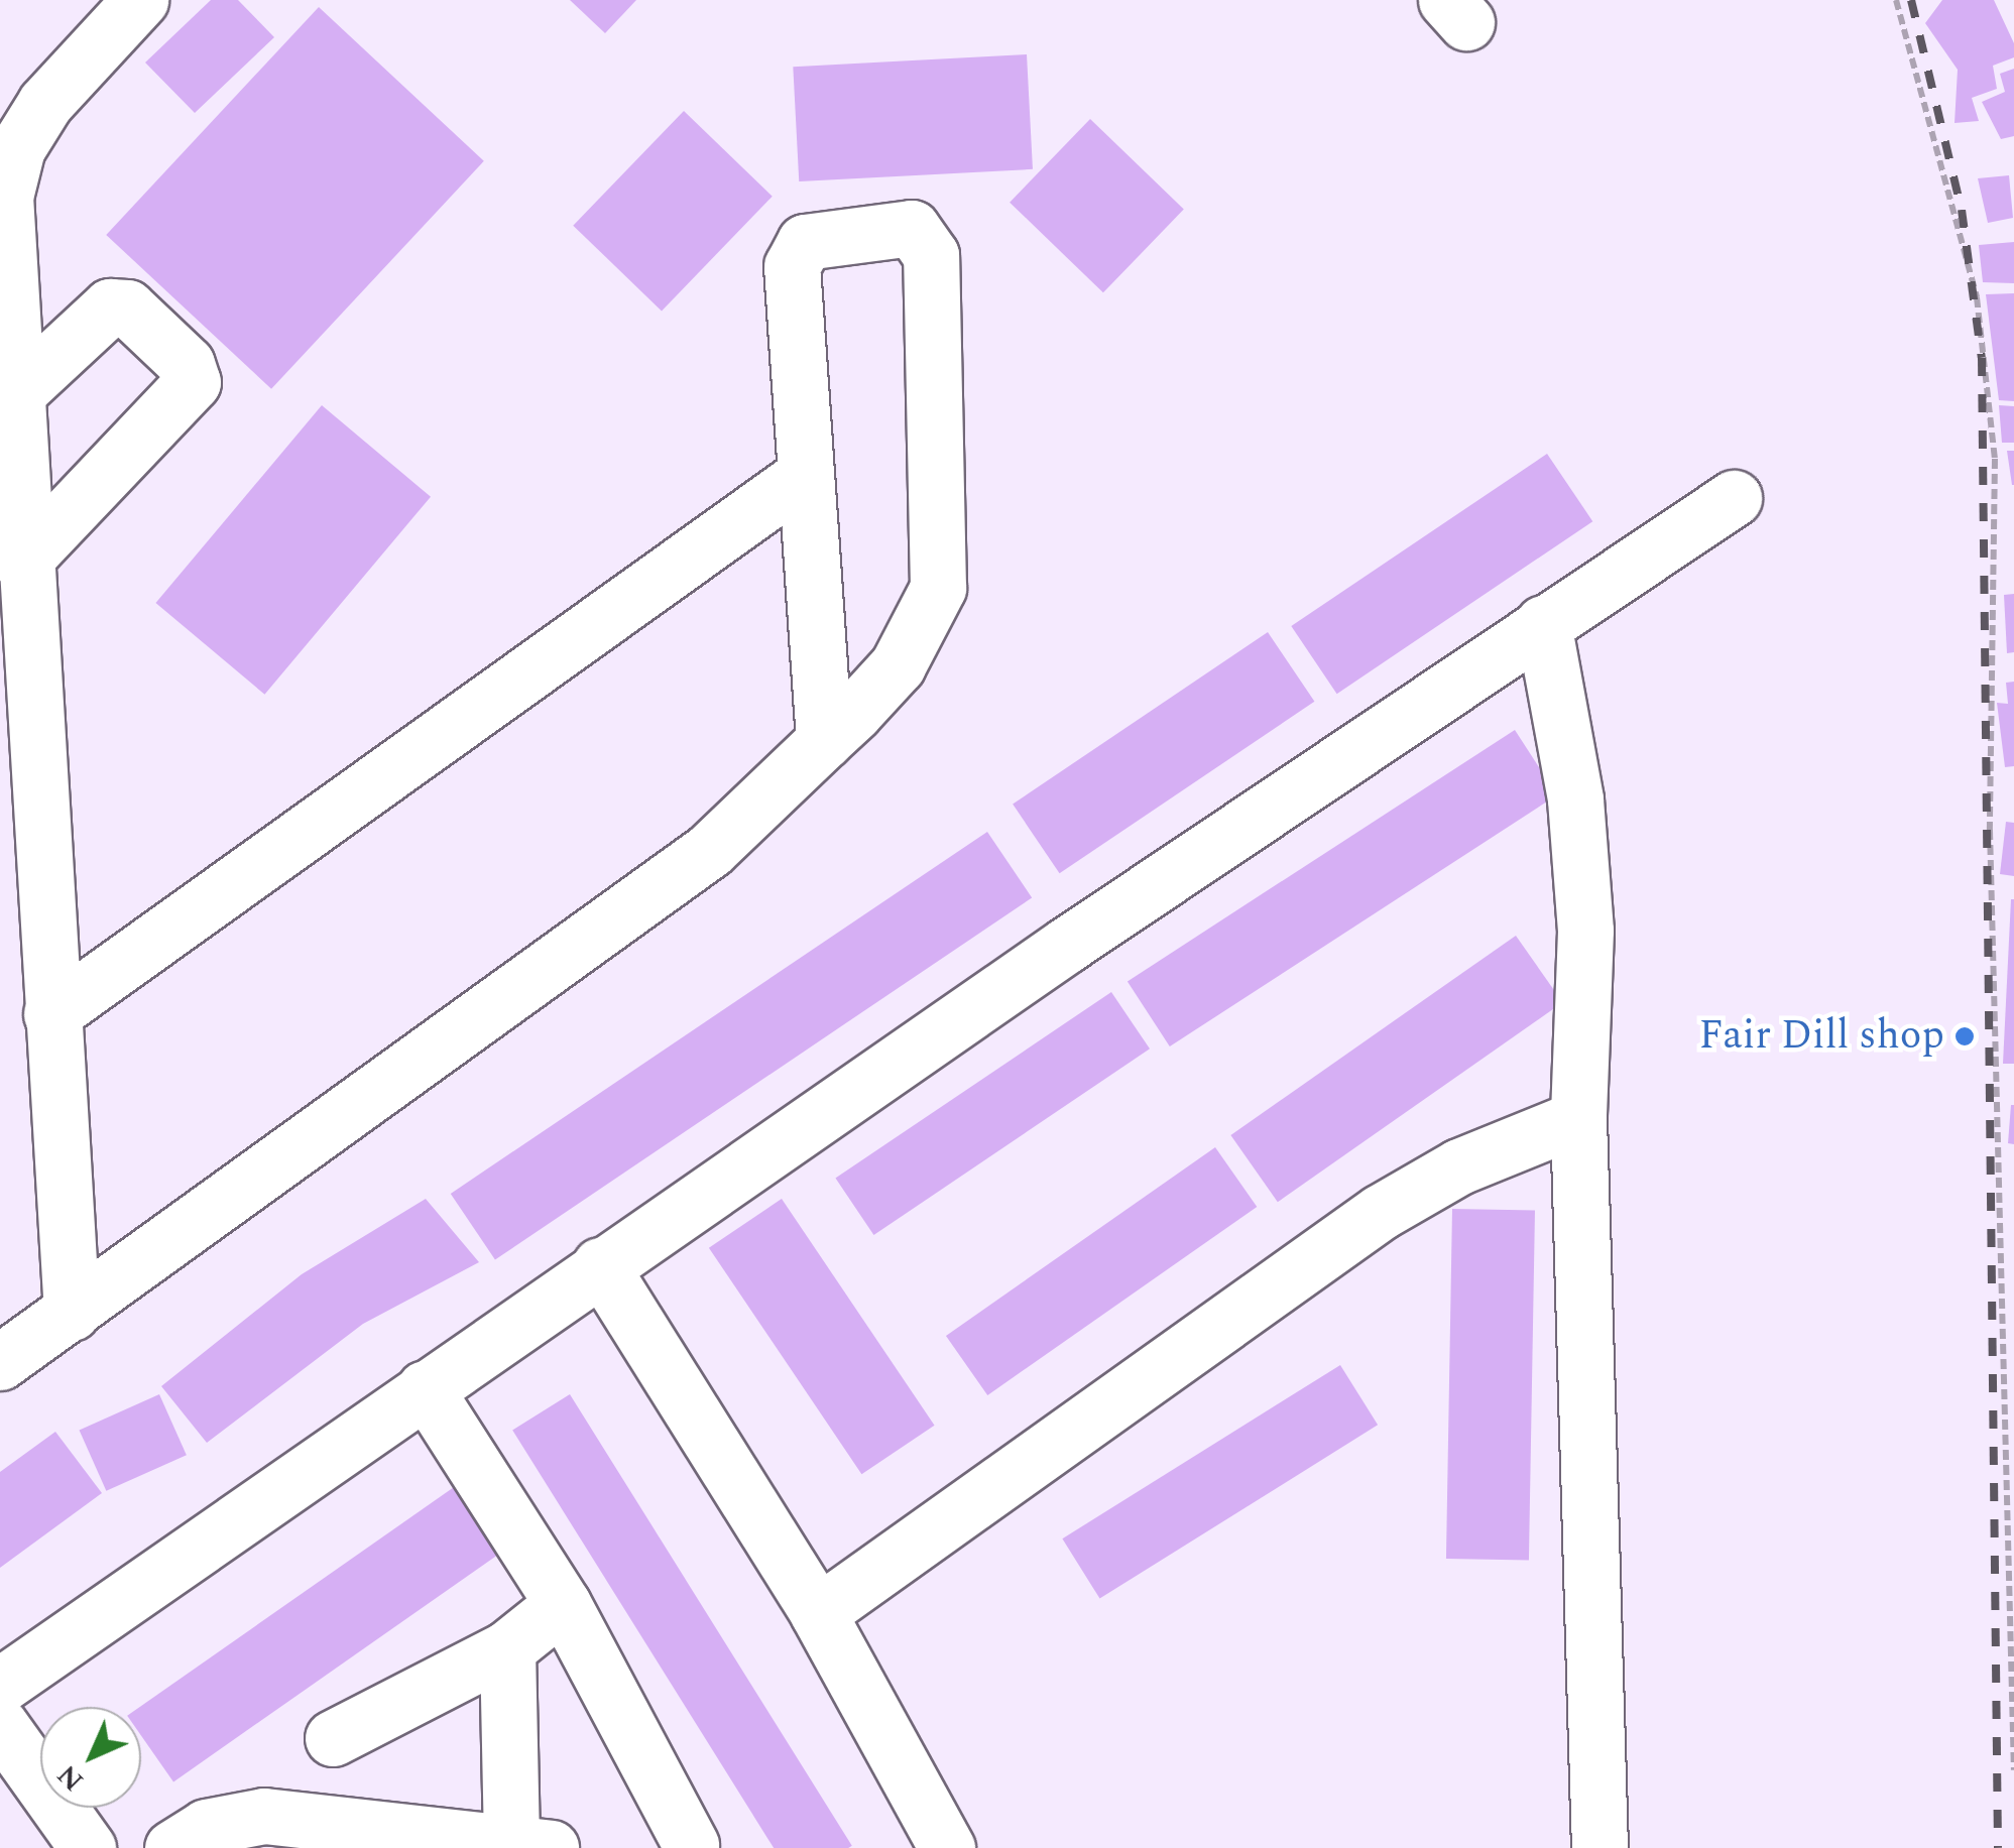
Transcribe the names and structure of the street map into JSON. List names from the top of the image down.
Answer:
{
  "places": ["Fair Dill shop"],
  "north": "bottom left"
}
